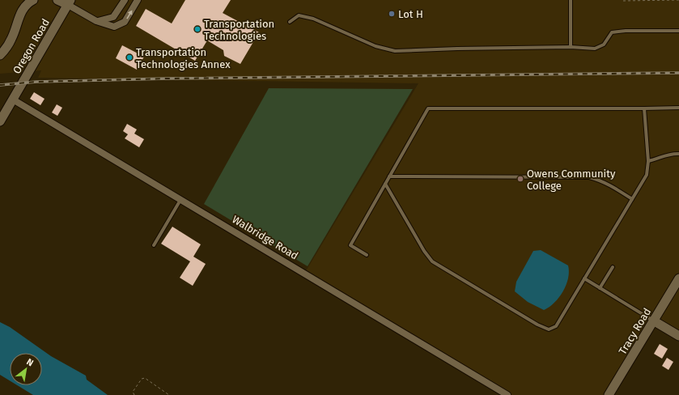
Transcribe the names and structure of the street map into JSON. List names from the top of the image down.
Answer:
{
  "streets": {
    "street": ["Oregon Road", "Walbridge Road", "Tracy Road"]
  },
  "crossings": [
    ["Oregon Road", "Walbridge Road"]
  ],
  "places": [
    "Lot H",
    "Transportation Technologies",
    "Transportation Technologies Annex",
    "Owens Community College"
  ],
  "north": "top right"
}
